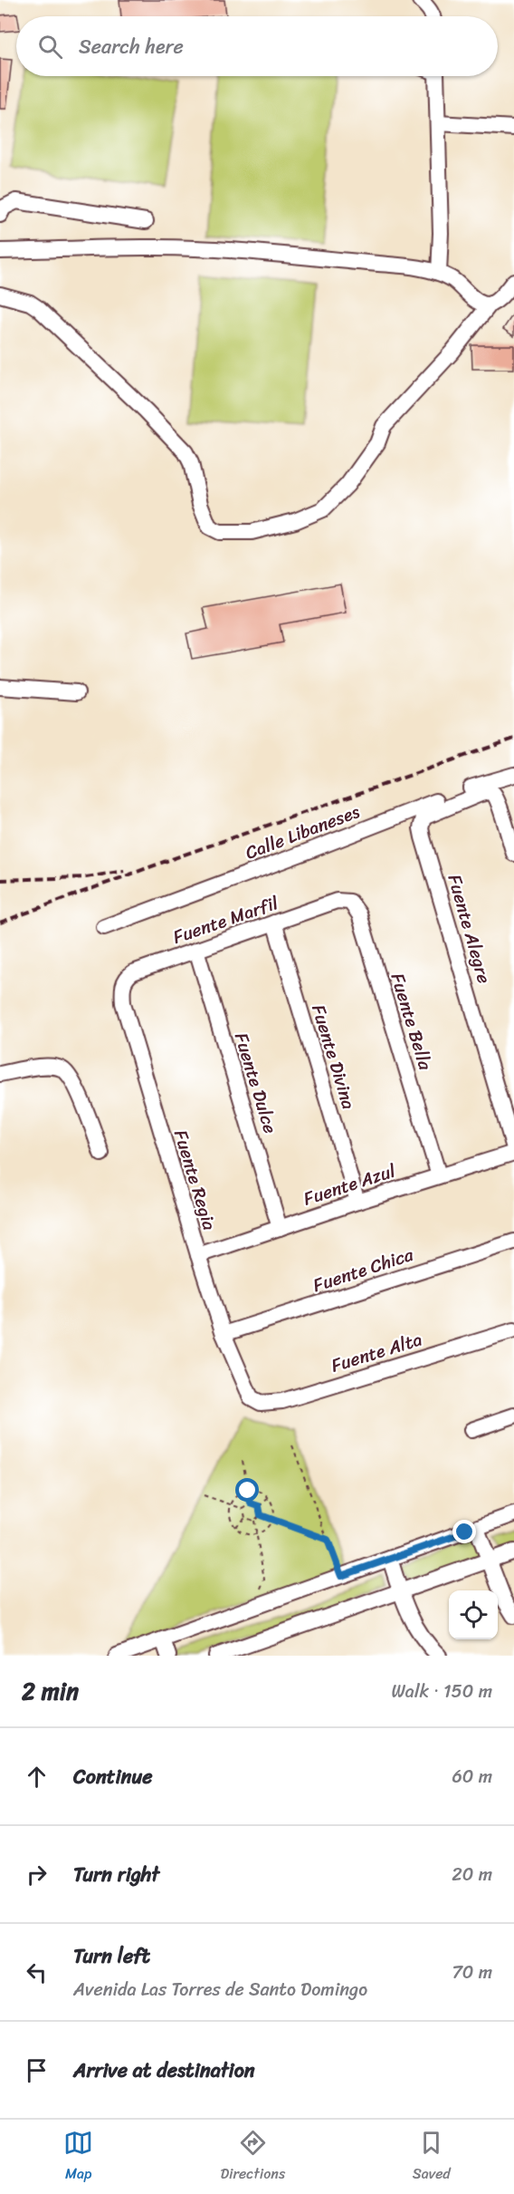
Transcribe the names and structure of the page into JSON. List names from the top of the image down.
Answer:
{
  "streets": {
    "street": [
      "Calle Libaneses",
      "Fuente Marfil",
      "Fuente Alegre",
      "Fuente Bella",
      "Fuente Divina",
      "Fuente Dulce",
      "Fuente Regia",
      "Fuente Azul",
      "Fuente Chica",
      "Fuente Alta"
    ]
  },
  "crossings": [
    ["Fuente Marfil", "Fuente Bella"],
    ["Fuente Marfil", "Fuente Divina"],
    ["Fuente Marfil", "Fuente Dulce"],
    ["Fuente Marfil", "Fuente Regia"],
    ["Fuente Bella", "Fuente Azul"],
    ["Fuente Divina", "Fuente Azul"],
    ["Fuente Dulce", "Fuente Azul"],
    ["Fuente Regia", "Fuente Azul"],
    ["Fuente Regia", "Fuente Chica"],
    ["Fuente Regia", "Fuente Alta"]
  ],
  "page": {
    "search": "Search here",
    "heading": ["2 min", "Walk · 150 m"],
    "list": [
      ["Continue", "60 m"],
      ["Turn right", "20 m"],
      ["Turn left", "Avenida Las Torres de Santo Domingo", "70 m"],
      "Arrive at destination"
    ],
    "nav": ["Map", "Directions", "Saved"]
  }
}
